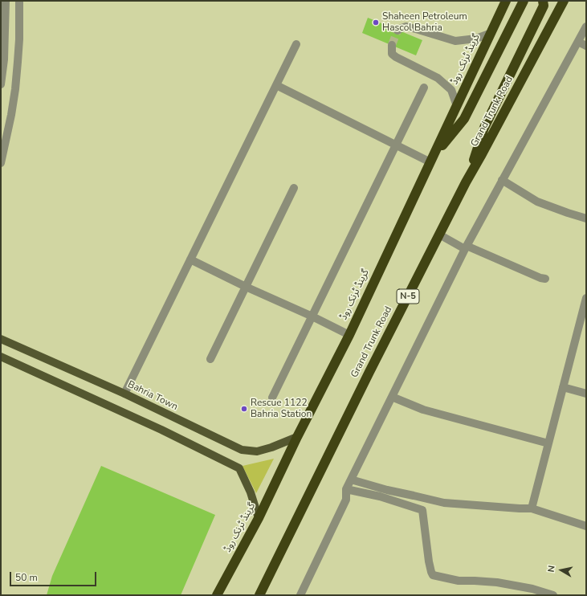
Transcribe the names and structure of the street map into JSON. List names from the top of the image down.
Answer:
{
  "streets": {
    "highway": ["گرینڈ ٹرنک روڈ", "Grand Trunk Road", "N-5"],
    "main road": ["Bahria Town"]
  },
  "crossings": [
    ["گرینڈ ٹرنک روڈ", "Bahria Town"]
  ],
  "places": ["Shaheen Petroleum Hascol Bahria", "Rescue 1122 Bahria Station"],
  "scale_bar": "50 m",
  "north": "left"
}
